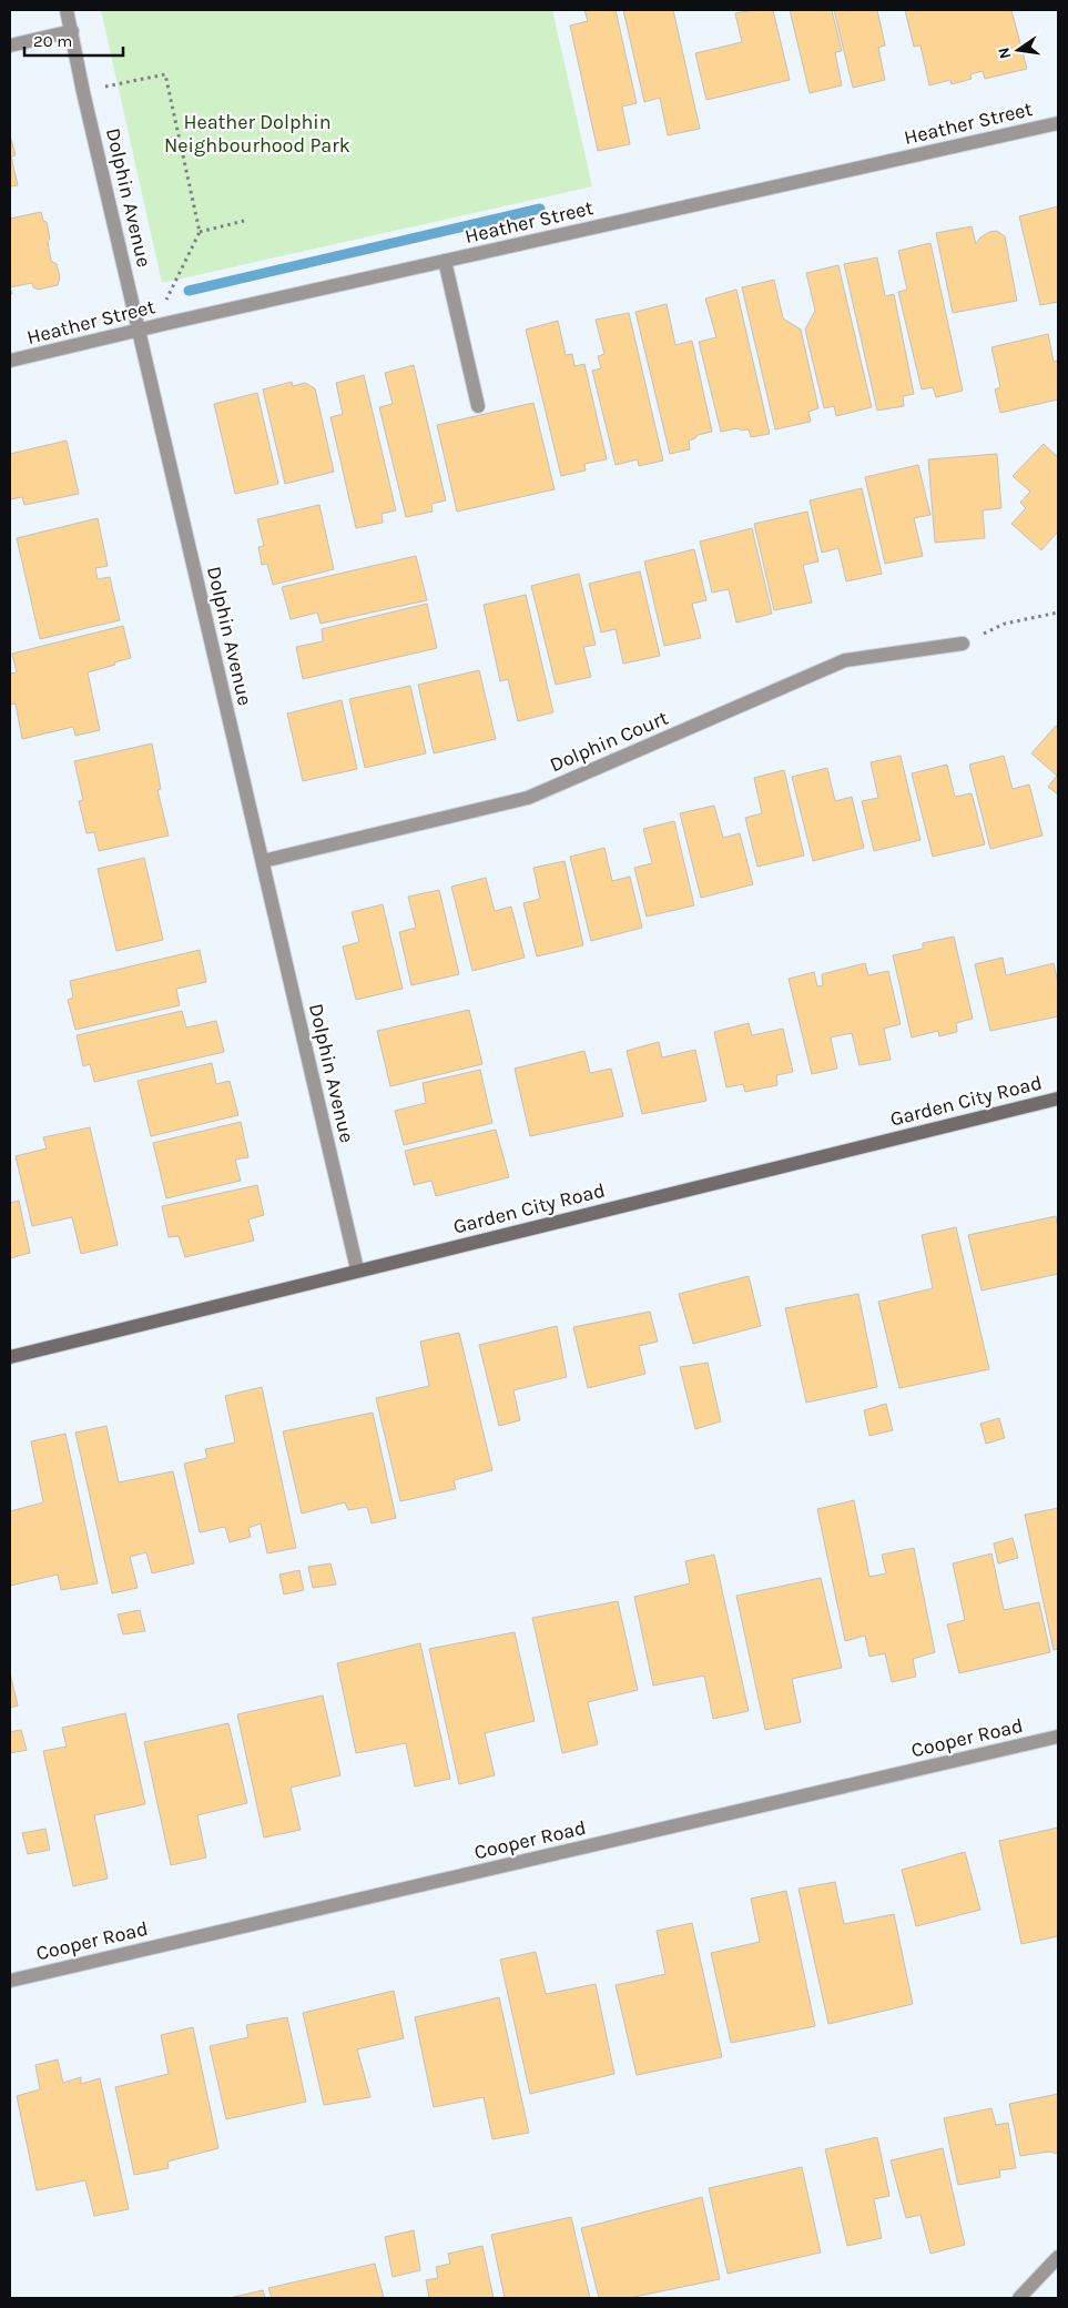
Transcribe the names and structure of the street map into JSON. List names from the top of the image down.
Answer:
{
  "streets": {
    "street": [
      "Heather Street",
      "Dolphin Avenue",
      "Dolphin Court",
      "Garden City Road",
      "Cooper Road"
    ]
  },
  "crossings": [
    ["Heather Street", "Dolphin Avenue"],
    ["Dolphin Avenue", "Dolphin Court"],
    ["Dolphin Avenue", "Garden City Road"]
  ],
  "parks": ["Heather Dolphin Neighbourhood Park"],
  "scale_bar": "20 m",
  "north": "left"
}
